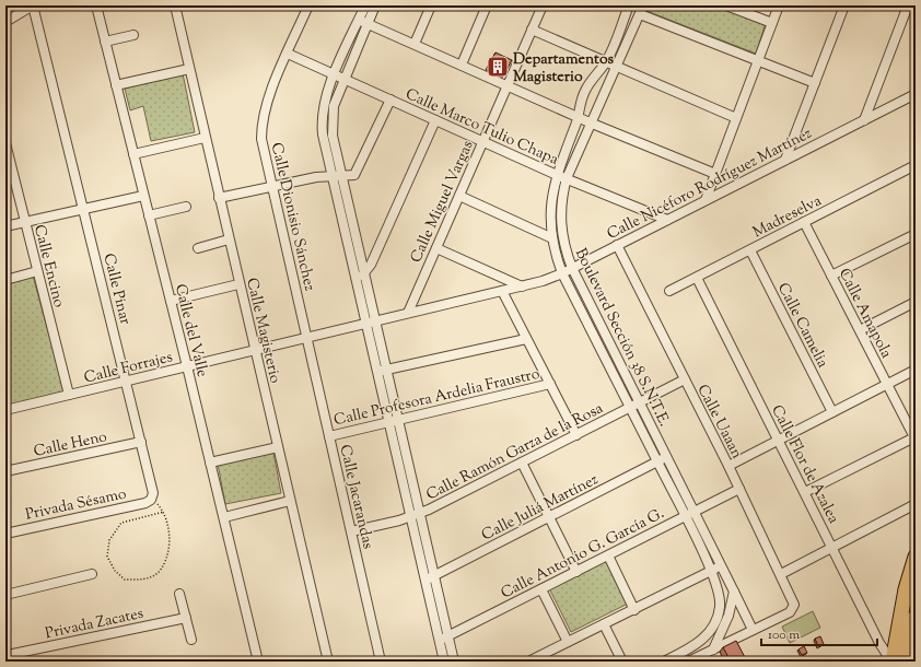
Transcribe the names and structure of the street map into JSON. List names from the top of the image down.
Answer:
{
  "streets": {
    "street": [
      "Calle Marco Tulio Chapa",
      "Calle Nicéforo Rodríguez Martínez",
      "Calle Miguel Vargas",
      "Madreselva",
      "Calle Dionisio Sánchez",
      "Calle Encino",
      "Calle Pinar",
      "Calle Amapola",
      "Calle Camelia",
      "Calle del Valle",
      "Calle Magisterio",
      "Boulevard Sección 38 S.N.T.E.",
      "Calle Forrajes",
      "Calle Profesora Ardelia Fraustro",
      "Calle Uaaan",
      "Calle Heno",
      "Calle Ramón Garza de la Rosa",
      "Calle Flor de Azalea",
      "Calle Jacarandas",
      "Privada Sésamo",
      "Calle Juliá Martínez",
      "Calle Antonio G. García G.",
      "Privada Zacates"
    ]
  },
  "crossings": [
    ["Calle Marco Tulio Chapa", "Calle Nicéforo Rodríguez Martínez"],
    ["Calle Marco Tulio Chapa", "Calle Miguel Vargas"],
    ["Calle Marco Tulio Chapa", "Calle Dionisio Sánchez"],
    ["Calle Marco Tulio Chapa", "Boulevard Sección 38 S.N.T.E."],
    ["Calle Nicéforo Rodríguez Martínez", "Calle Miguel Vargas"],
    ["Calle Nicéforo Rodríguez Martínez", "Calle Dionisio Sánchez"],
    ["Calle Nicéforo Rodríguez Martínez", "Boulevard Sección 38 S.N.T.E."],
    ["Calle Nicéforo Rodríguez Martínez", "Calle Forrajes"],
    ["Calle Nicéforo Rodríguez Martínez", "Calle Uaaan"],
    ["Calle Nicéforo Rodríguez Martínez", "Calle Jacarandas"],
    ["Madreselva", "Calle Amapola"],
    ["Madreselva", "Calle Camelia"],
    ["Madreselva", "Calle Flor de Azalea"],
    ["Calle Dionisio Sánchez", "Calle Forrajes"],
    ["Calle Dionisio Sánchez", "Calle Jacarandas"],
    ["Calle Encino", "Calle Forrajes"],
    ["Calle Pinar", "Calle Forrajes"],
    ["Calle Pinar", "Calle Heno"],
    ["Calle Pinar", "Privada Sésamo"],
    ["Calle del Valle", "Calle Forrajes"],
    ["Calle Magisterio", "Calle Forrajes"],
    ["Boulevard Sección 38 S.N.T.E.", "Calle Uaaan"],
    ["Boulevard Sección 38 S.N.T.E.", "Calle Ramón Garza de la Rosa"],
    ["Boulevard Sección 38 S.N.T.E.", "Calle Juliá Martínez"],
    ["Boulevard Sección 38 S.N.T.E.", "Calle Antonio G. García G."],
    ["Calle Forrajes", "Calle Jacarandas"],
    ["Calle Profesora Ardelia Fraustro", "Calle Jacarandas"],
    ["Calle Uaaan", "Calle Ramón Garza de la Rosa"],
    ["Calle Uaaan", "Calle Antonio G. García G."],
    ["Calle Ramón Garza de la Rosa", "Calle Jacarandas"]
  ],
  "places": {
    "building": ["Departamentos Magisterio"]
  },
  "scale_bar": "100 m"
}
